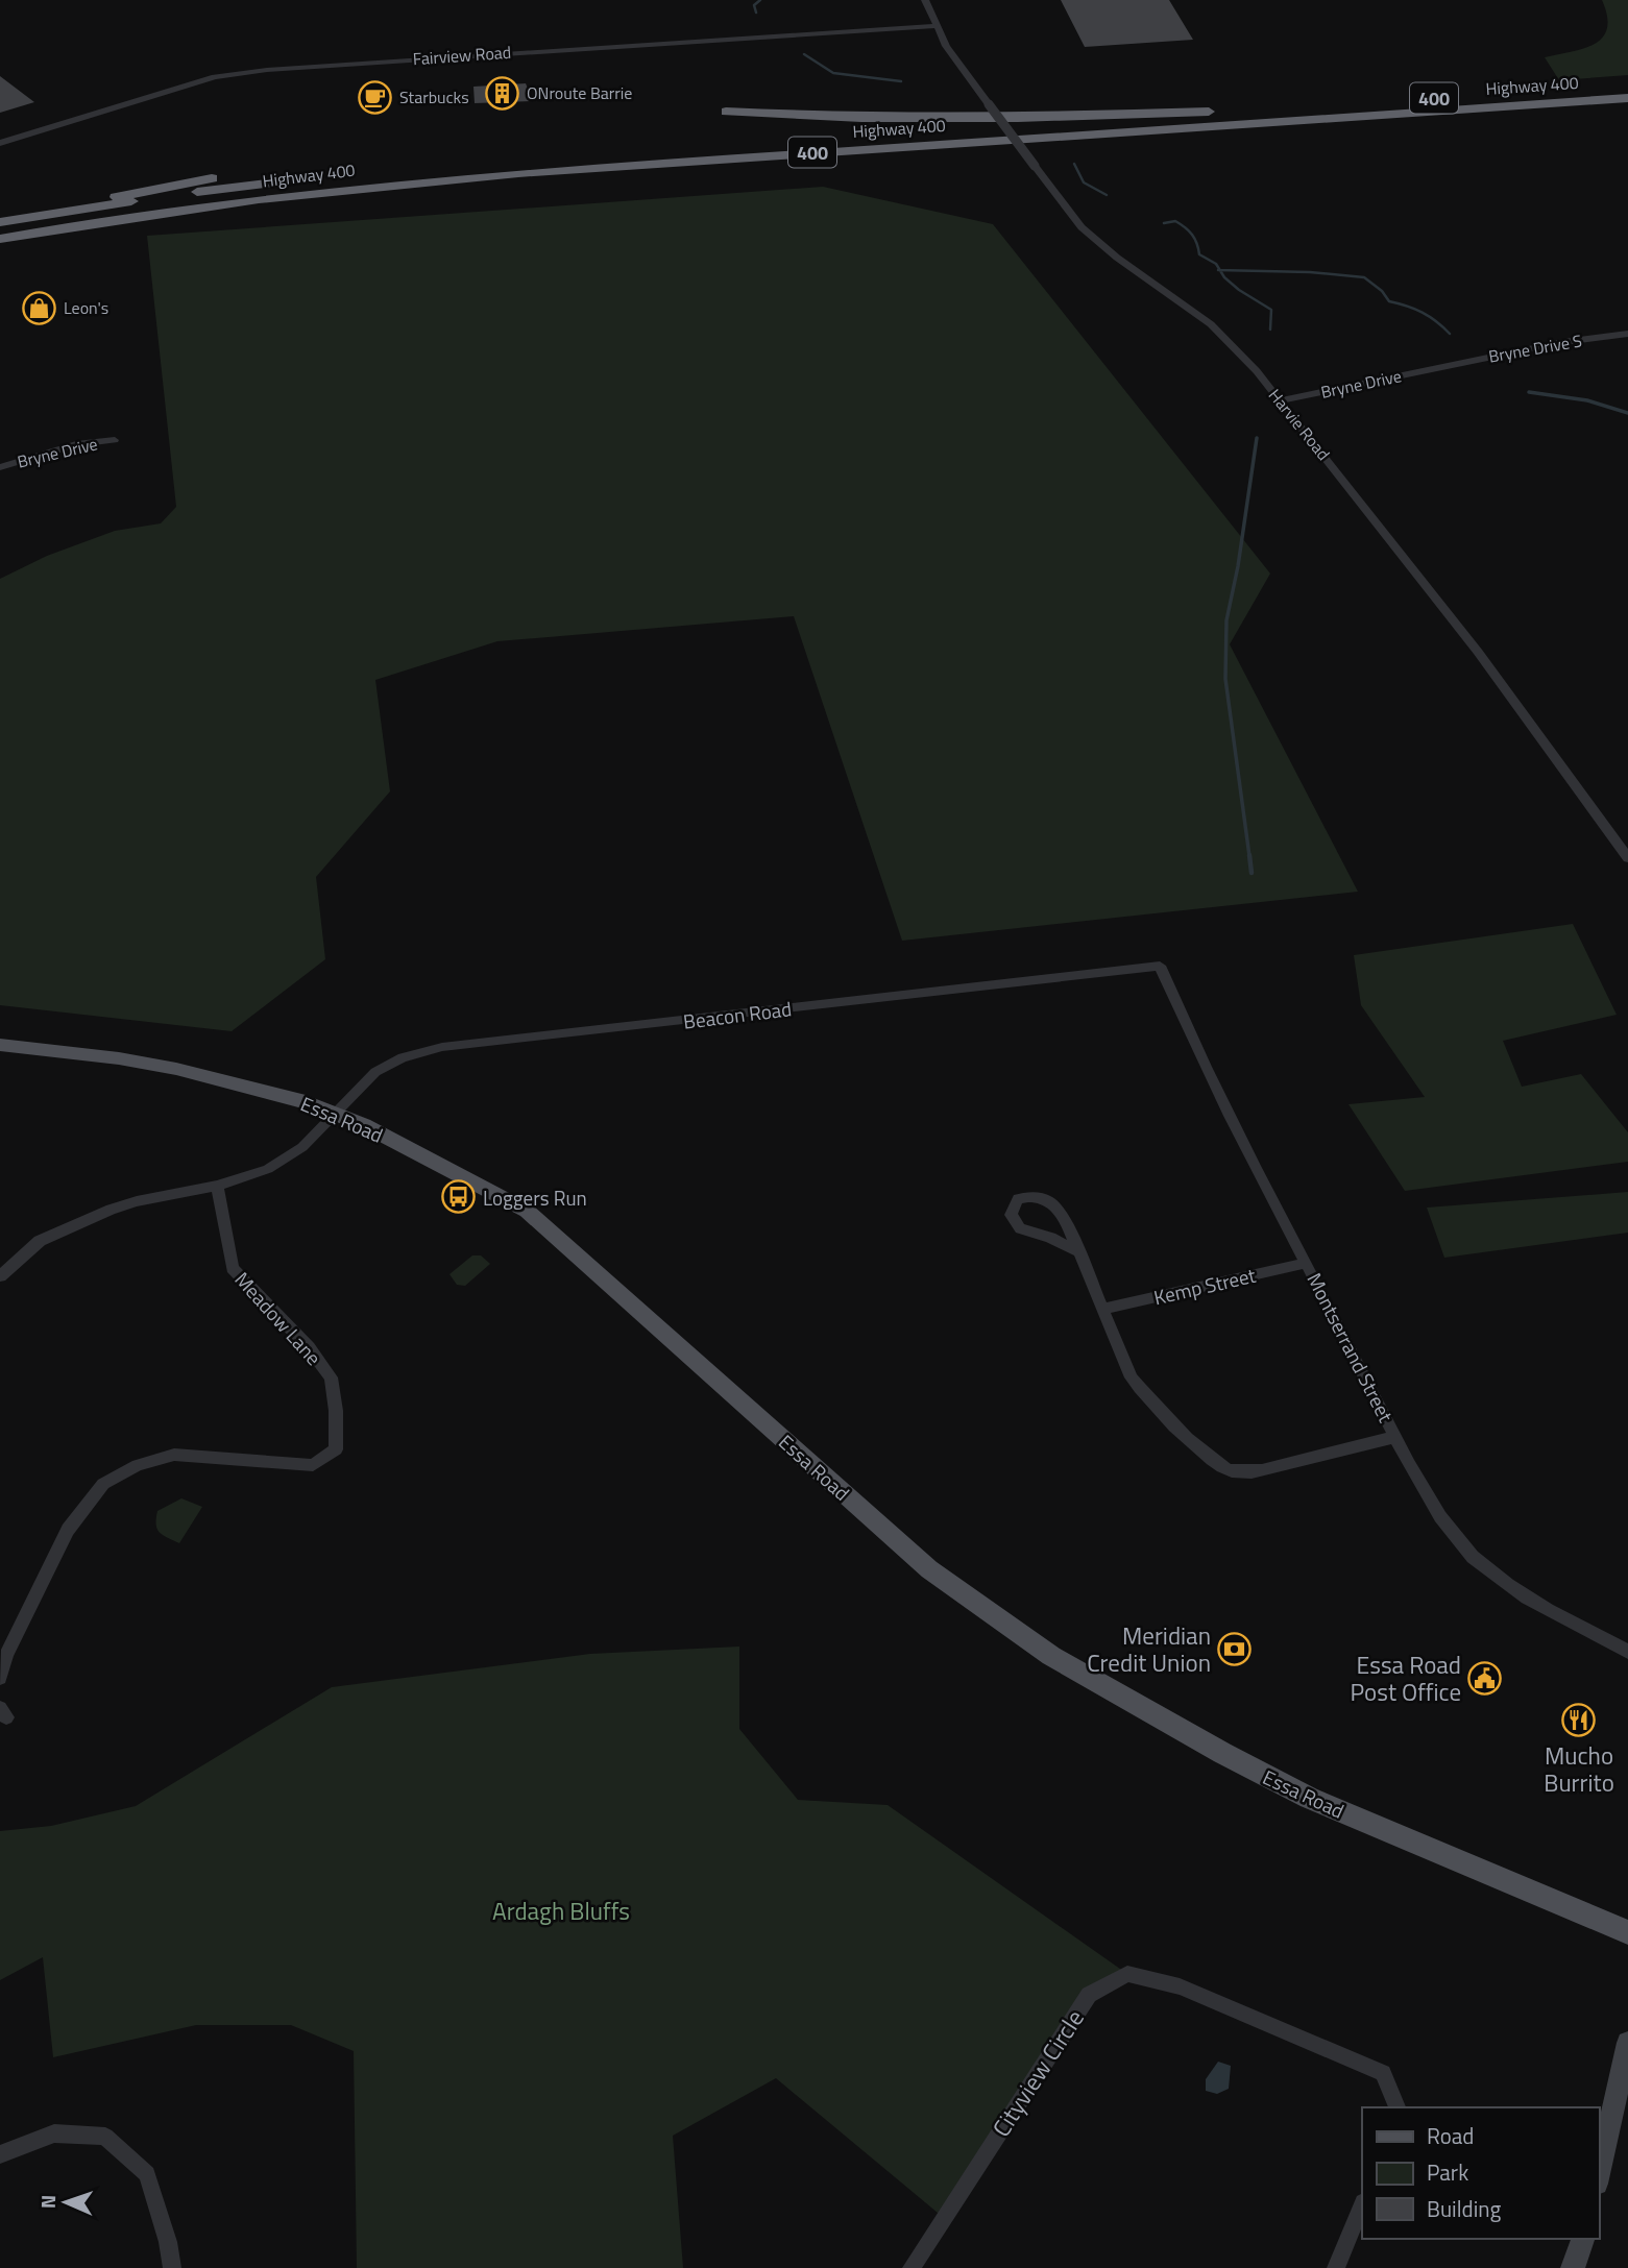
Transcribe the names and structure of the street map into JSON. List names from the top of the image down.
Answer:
{
  "streets": {
    "highway": ["Highway 400", "400"],
    "main road": ["Essa Road"],
    "street": [
      "Fairview Road",
      "Bryne Drive S",
      "Bryne Drive",
      "Harvie Road",
      "Beacon Road",
      "Kemp Street",
      "Meadow Lane",
      "Montserrand Street",
      "Cityview Circle"
    ]
  },
  "crossings": [
    ["Fairview Road", "Harvie Road"],
    ["Bryne Drive S", "Bryne Drive"],
    ["Bryne Drive", "Harvie Road"],
    ["Beacon Road", "Essa Road"],
    ["Beacon Road", "Montserrand Street"],
    ["Kemp Street", "Montserrand Street"]
  ],
  "parks": ["Ardagh Bluffs"],
  "places": {
    "building": ["ONroute Barrie"],
    "cafe": ["Starbucks"],
    "shop": ["Leon's"],
    "bus stop": ["Loggers Run"],
    "bank": ["Meridian Credit Union"],
    "public building": ["Essa Road Post Office"],
    "restaurant": ["Mucho Burrito"]
  },
  "legend": ["Road", "Park", "Building"],
  "north": "left"
}
